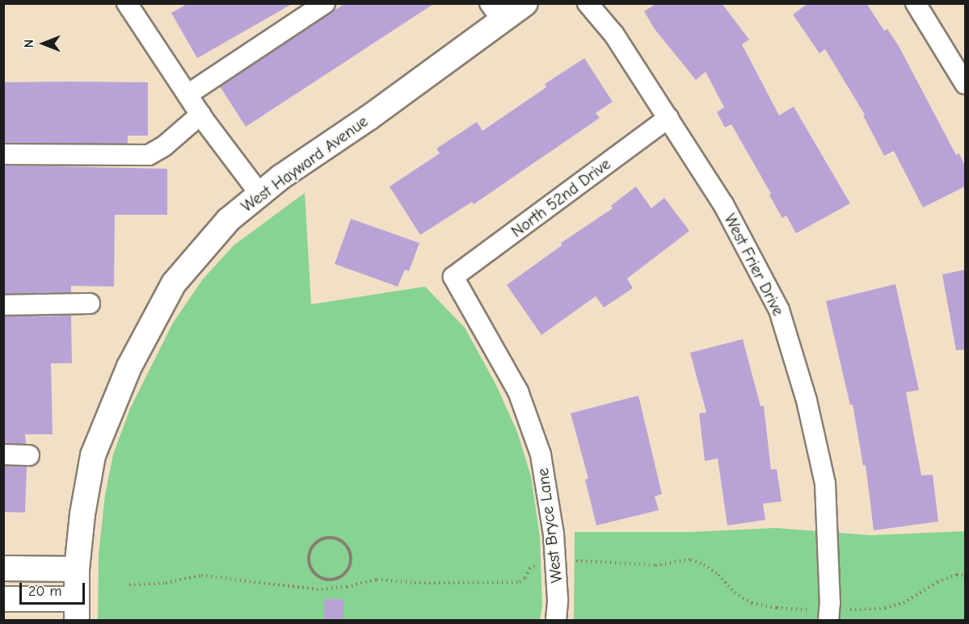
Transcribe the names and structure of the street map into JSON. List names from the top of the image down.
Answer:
{
  "streets": {
    "street": [
      "West Hayward Avenue",
      "North 52nd Drive",
      "West Frier Drive",
      "West Bryce Lane"
    ]
  },
  "crossings": [
    ["North 52nd Drive", "West Frier Drive"],
    ["North 52nd Drive", "West Bryce Lane"]
  ],
  "scale_bar": "20 m",
  "north": "left"
}
